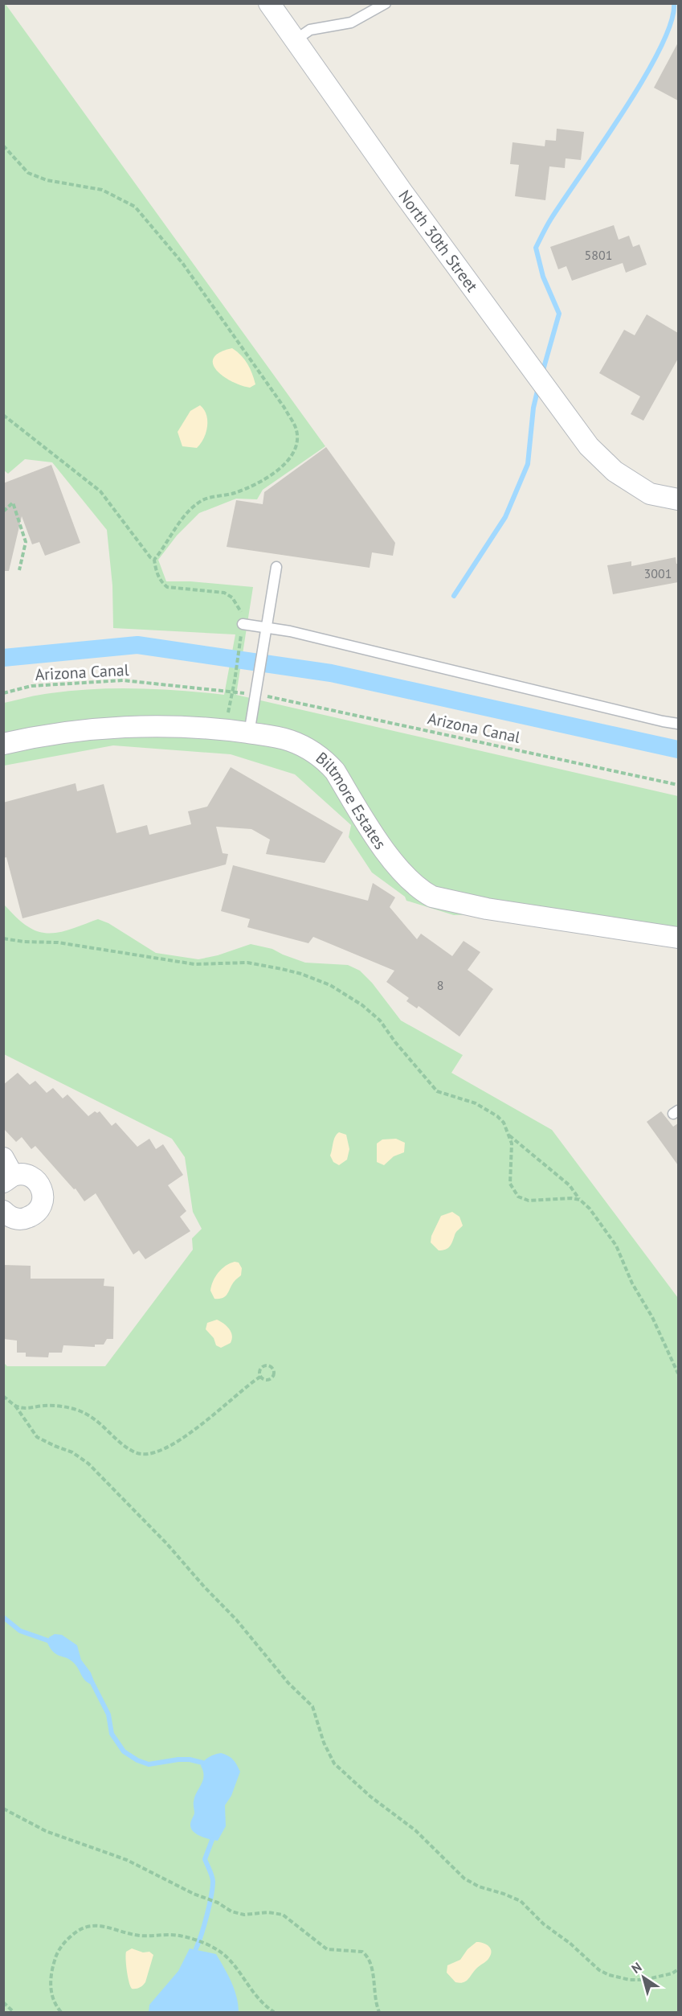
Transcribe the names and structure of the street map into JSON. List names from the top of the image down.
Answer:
{
  "streets": {
    "street": ["North 30th Street", "Biltmore Estates"],
    "path": ["Arizona Canal"]
  },
  "house_numbers": ["5801", "3001", "8"],
  "north": "top left"
}
